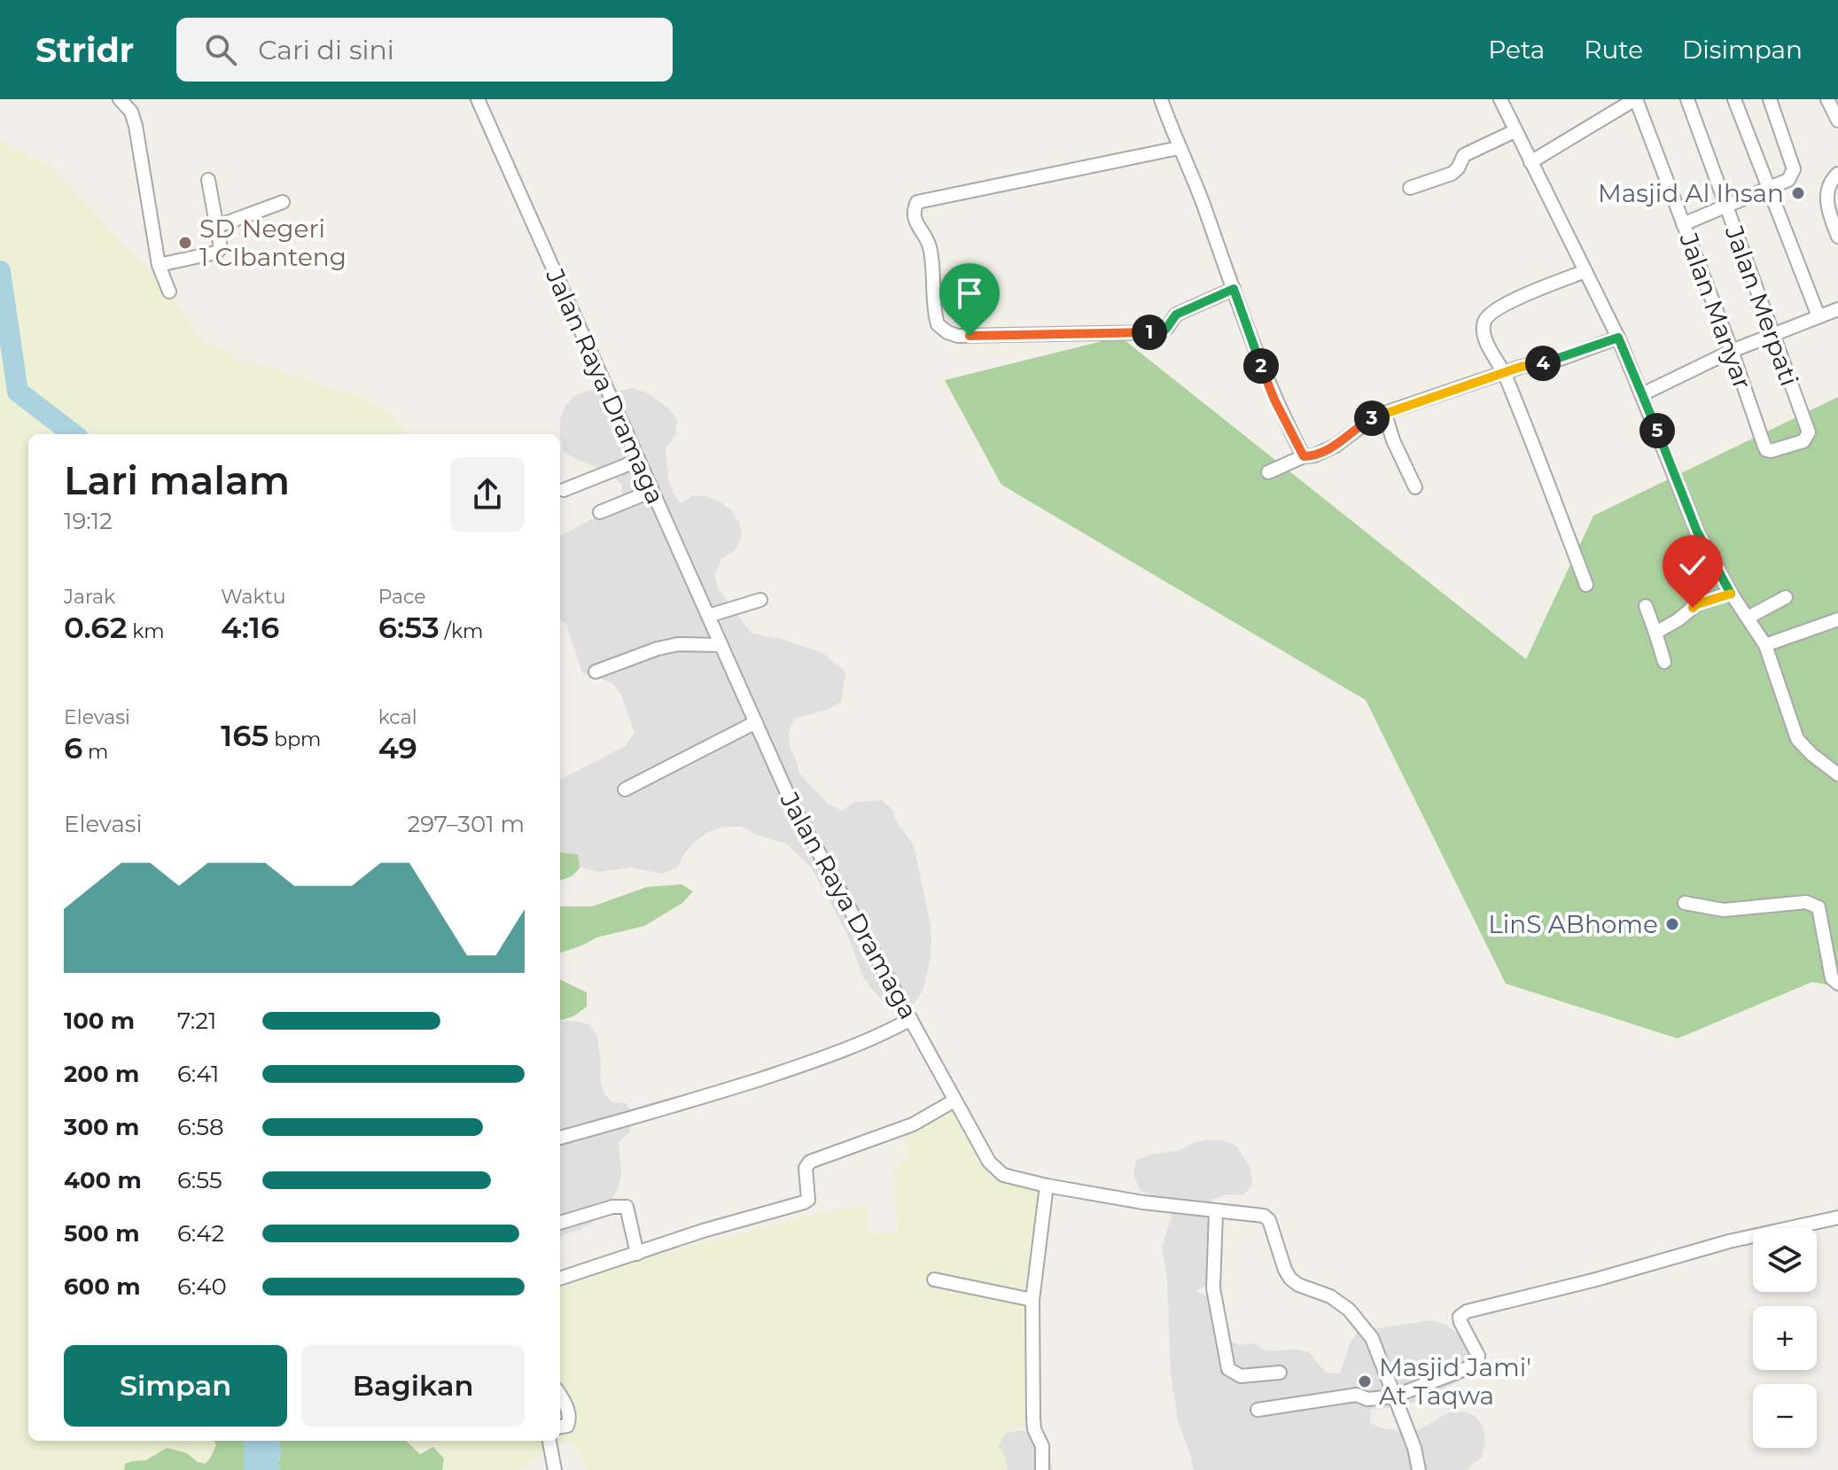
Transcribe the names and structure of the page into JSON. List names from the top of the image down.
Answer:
{
  "streets": {
    "street": ["Jalan Merpati", "Jalan Manyar", "Jalan Raya Dramaga"]
  },
  "crossings": [
    ["Jalan Merpati", "Jalan Manyar"]
  ],
  "places": [
    "Masjid Al Ihsan",
    "SD Negeri 1 CIbanteng",
    "LinS ABhome",
    "Masjid Jami' At Taqwa"
  ],
  "page": {
    "header": "Stridr",
    "search": "Cari di sini",
    "nav": ["Peta", "Rute", "Disimpan"],
    "pins": [
      "1",
      "4",
      "2",
      "3",
      "5"
    ],
    "heading": ["Lari malam", "19:12"],
    "stats": [
      ["Jarak", "0.62 km"],
      ["Waktu", "4:16"],
      ["Pace", "6:53 /km"],
      ["Elevasi", "6 m"],
      ["165 bpm"],
      ["kcal", "49"]
    ],
    "chart": ["Elevasi", "297–301 m"],
    "list": [
      {
        "name": "100 m",
        "note": "7:21"
      },
      {
        "name": "200 m",
        "note": "6:41"
      },
      {
        "name": "300 m",
        "note": "6:58"
      },
      {
        "name": "400 m",
        "note": "6:55"
      },
      {
        "name": "500 m",
        "note": "6:42"
      },
      {
        "name": "600 m",
        "note": "6:40"
      }
    ],
    "map_buttons": ["+", "−"],
    "buttons": ["Simpan", "Bagikan"]
  }
}
